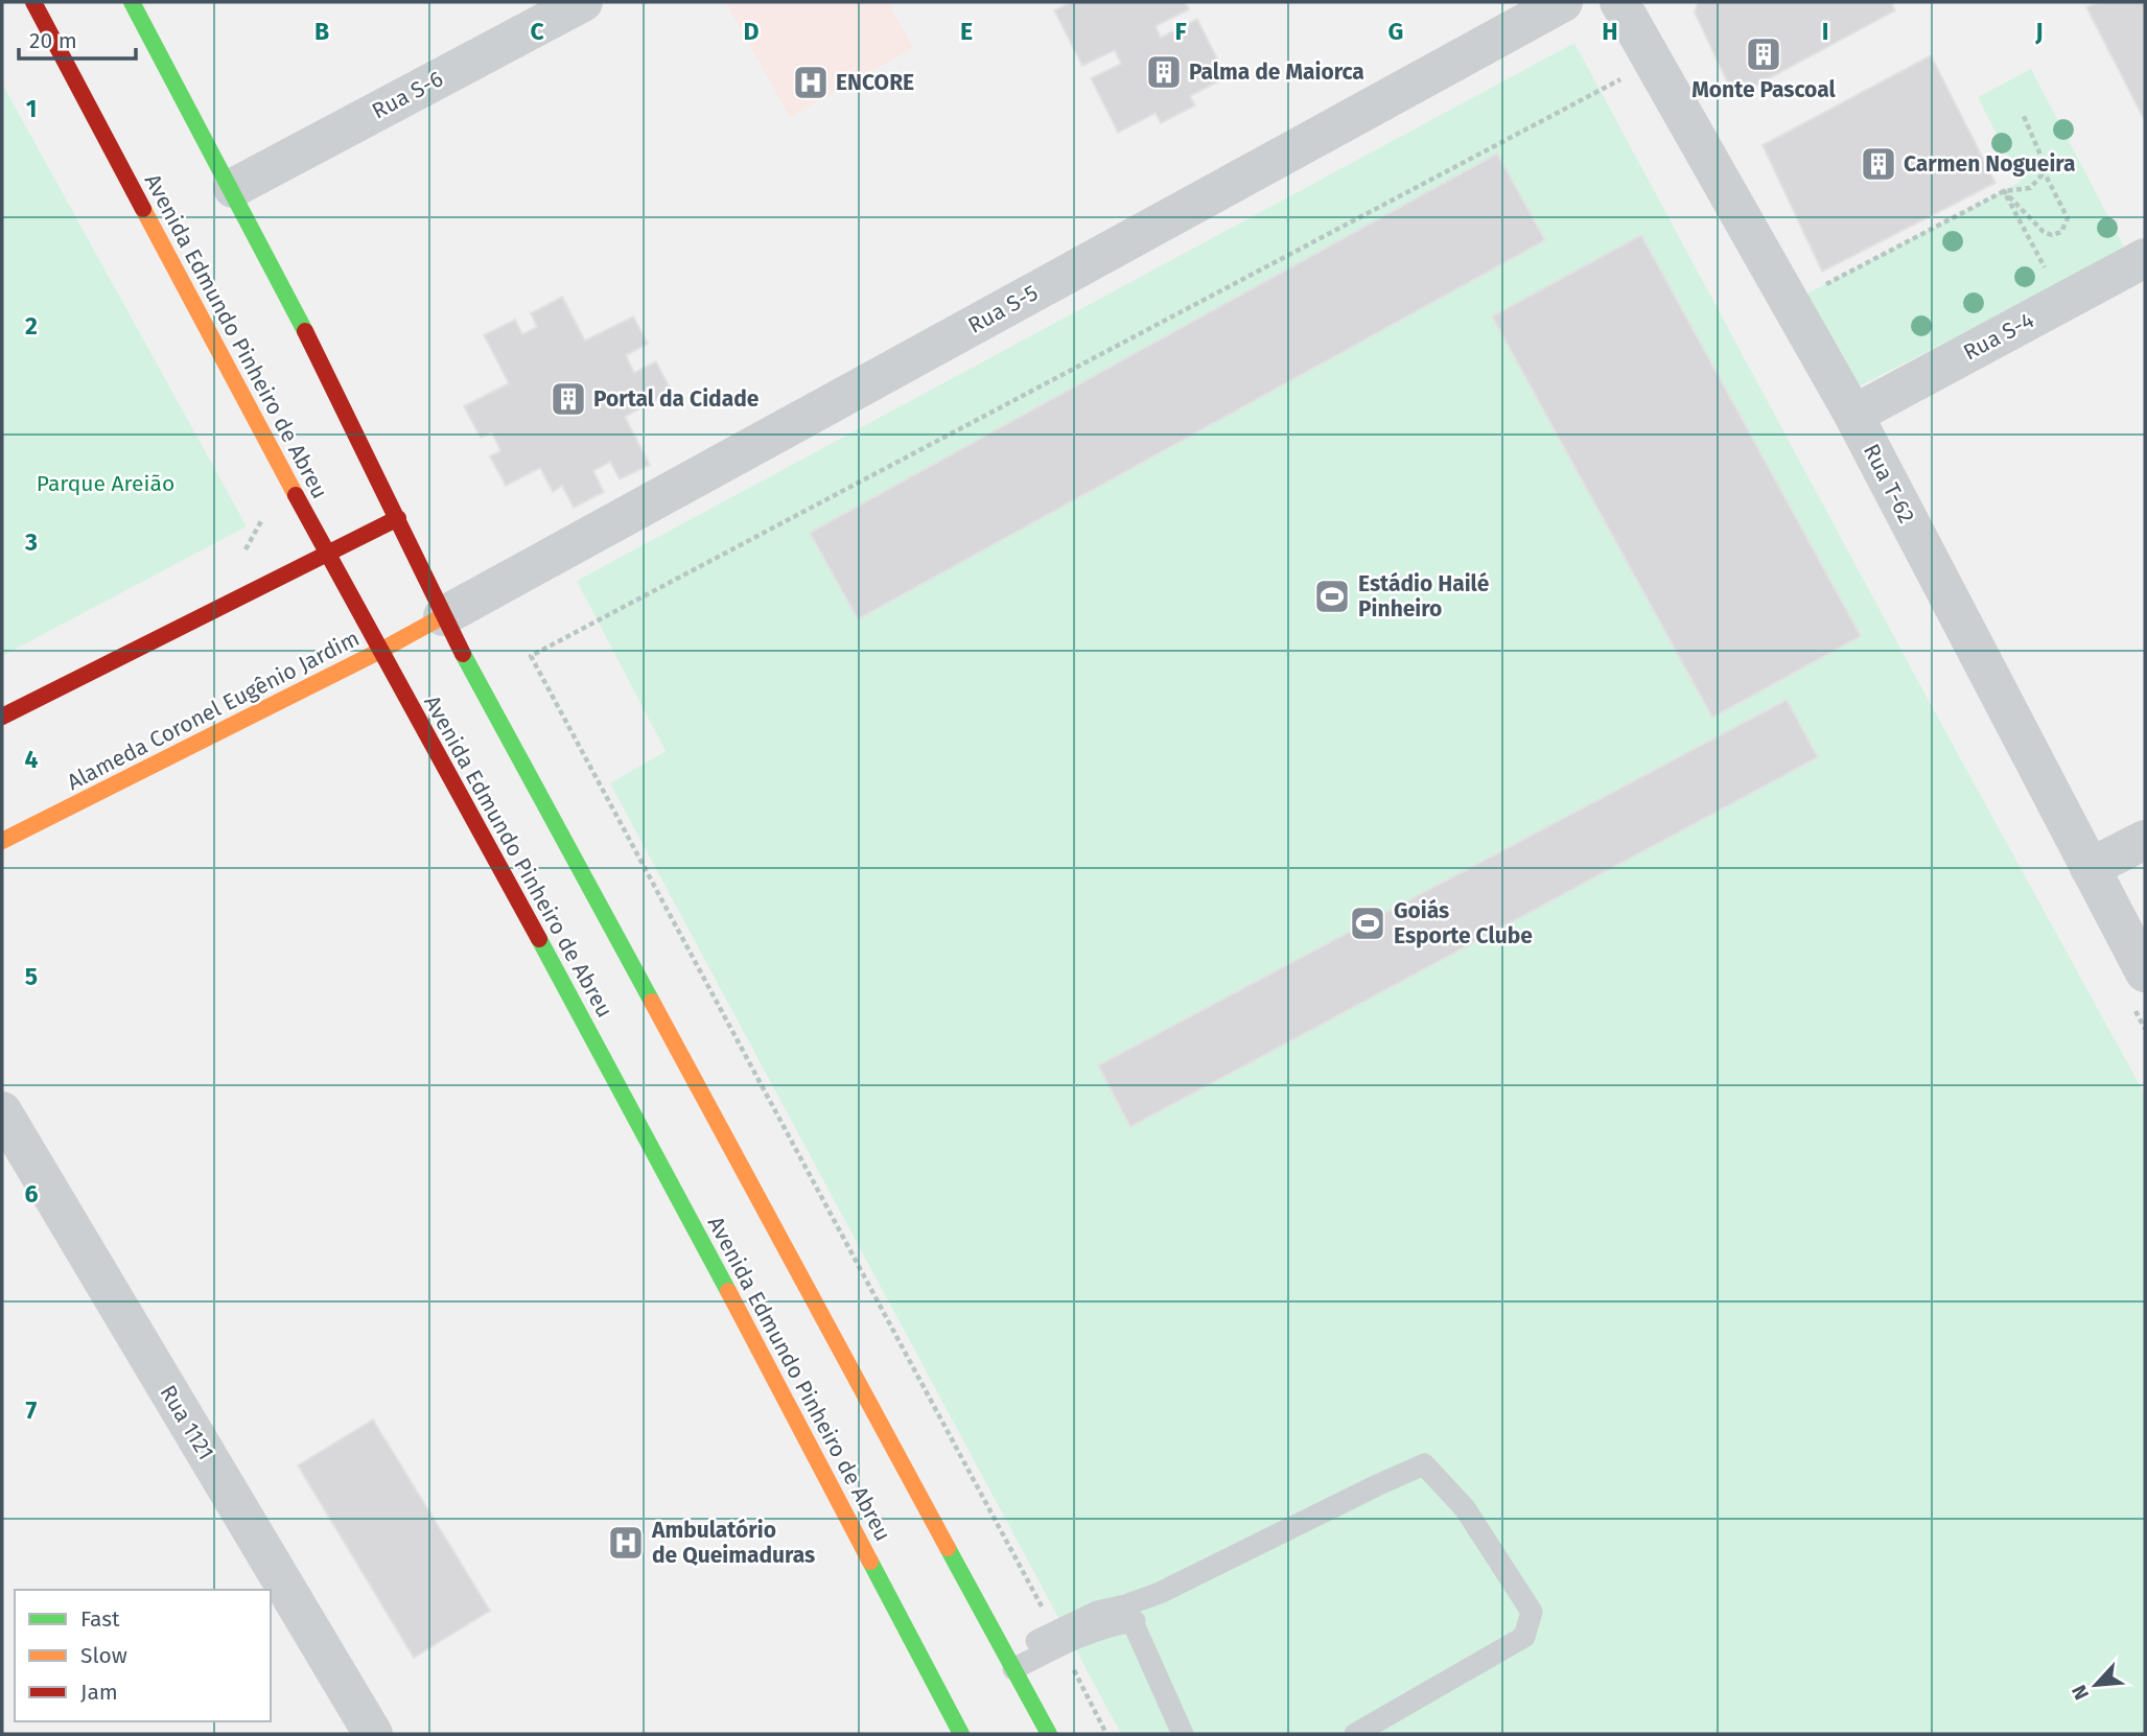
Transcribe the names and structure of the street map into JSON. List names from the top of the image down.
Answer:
{
  "streets": {
    "main road": ["Avenida Edmundo Pinheiro de Abreu", "Alameda Coronel Eugênio Jardim"],
    "street": [
      "Rua S-6",
      "Rua S-5",
      "Rua S-4",
      "Rua T-62",
      "Rua 1121"
    ]
  },
  "crossings": [
    ["Rua S-5", "Alameda Coronel Eugênio Jardim"],
    ["Avenida Edmundo Pinheiro de Abreu", "Alameda Coronel Eugênio Jardim"],
    ["Rua S-4", "Rua T-62"]
  ],
  "parks": ["Parque Areião"],
  "places": {
    "building": [
      "Monte Pascoal",
      "Palma de Maiorca",
      "Carmen Nogueira",
      "Portal da Cidade"
    ],
    "hospital": ["ENCORE", "Ambulatório de Queimaduras"],
    "sports": ["Estádio Hailé Pinheiro", "Goiás Esporte Clube"]
  },
  "legend": ["Fast", "Slow", "Jam"],
  "scale_bar": "20 m",
  "north": "bottom left",
  "grid": {
    "columns": [
      "B",
      "C",
      "D",
      "E",
      "F",
      "G",
      "H",
      "I",
      "J"
    ],
    "rows": [
      "1",
      "2",
      "3",
      "4",
      "5",
      "6",
      "7"
    ]
  }
}
